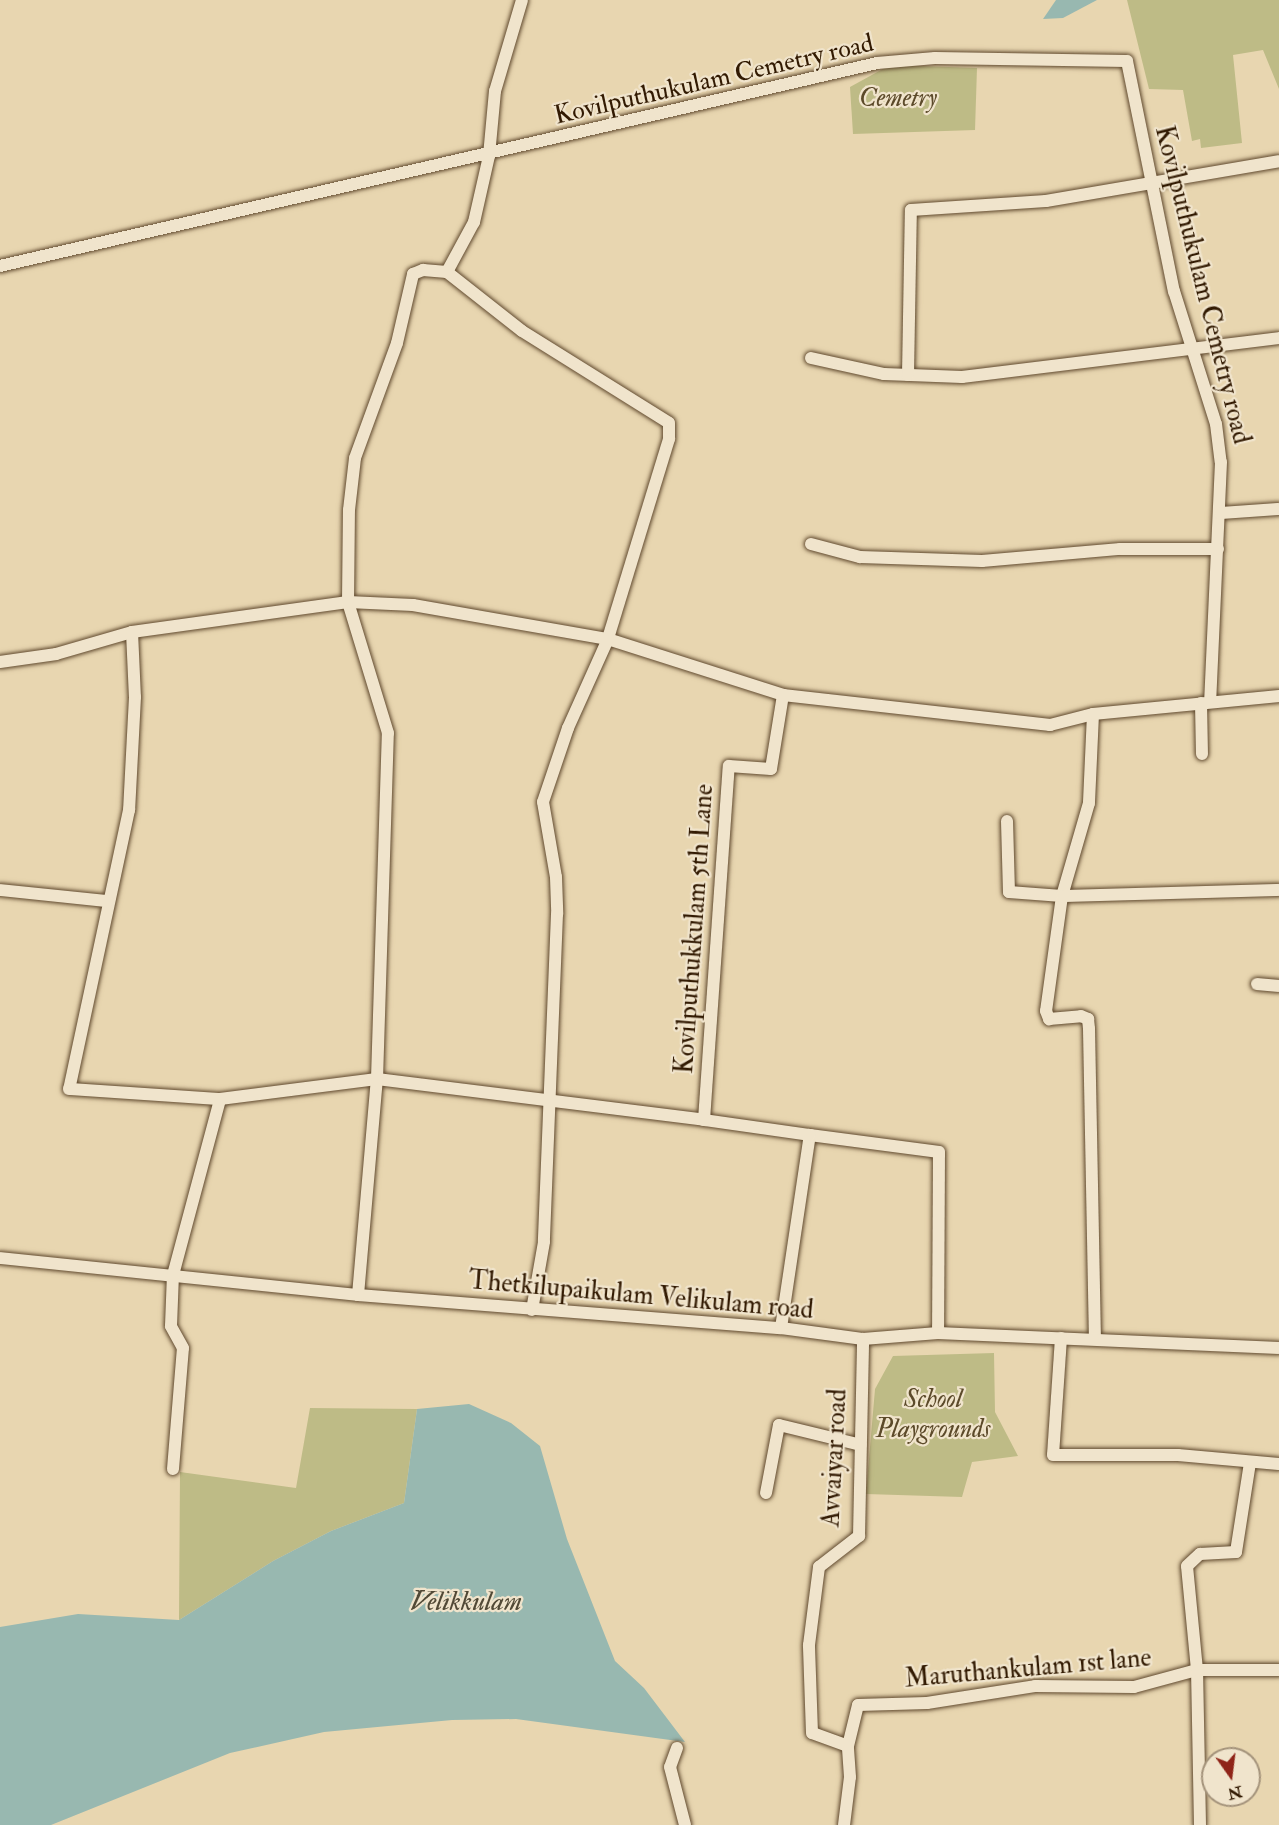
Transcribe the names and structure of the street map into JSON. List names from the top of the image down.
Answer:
{
  "streets": {
    "street": [
      "Kovilputhukulam Cemetry road",
      "Kovilputhukkulam 5th Lane",
      "Thetkilupaikulam Velikulam road",
      "Avvaiyar road",
      "Maruthankulam 1st lane"
    ]
  },
  "crossings": [
    ["Thetkilupaikulam Velikulam road", "Avvaiyar road"],
    ["Avvaiyar road", "Maruthankulam 1st lane"]
  ],
  "water": ["Velikkulam"],
  "parks": ["Cemetry", "School Playgrounds"],
  "north": "bottom"
}
